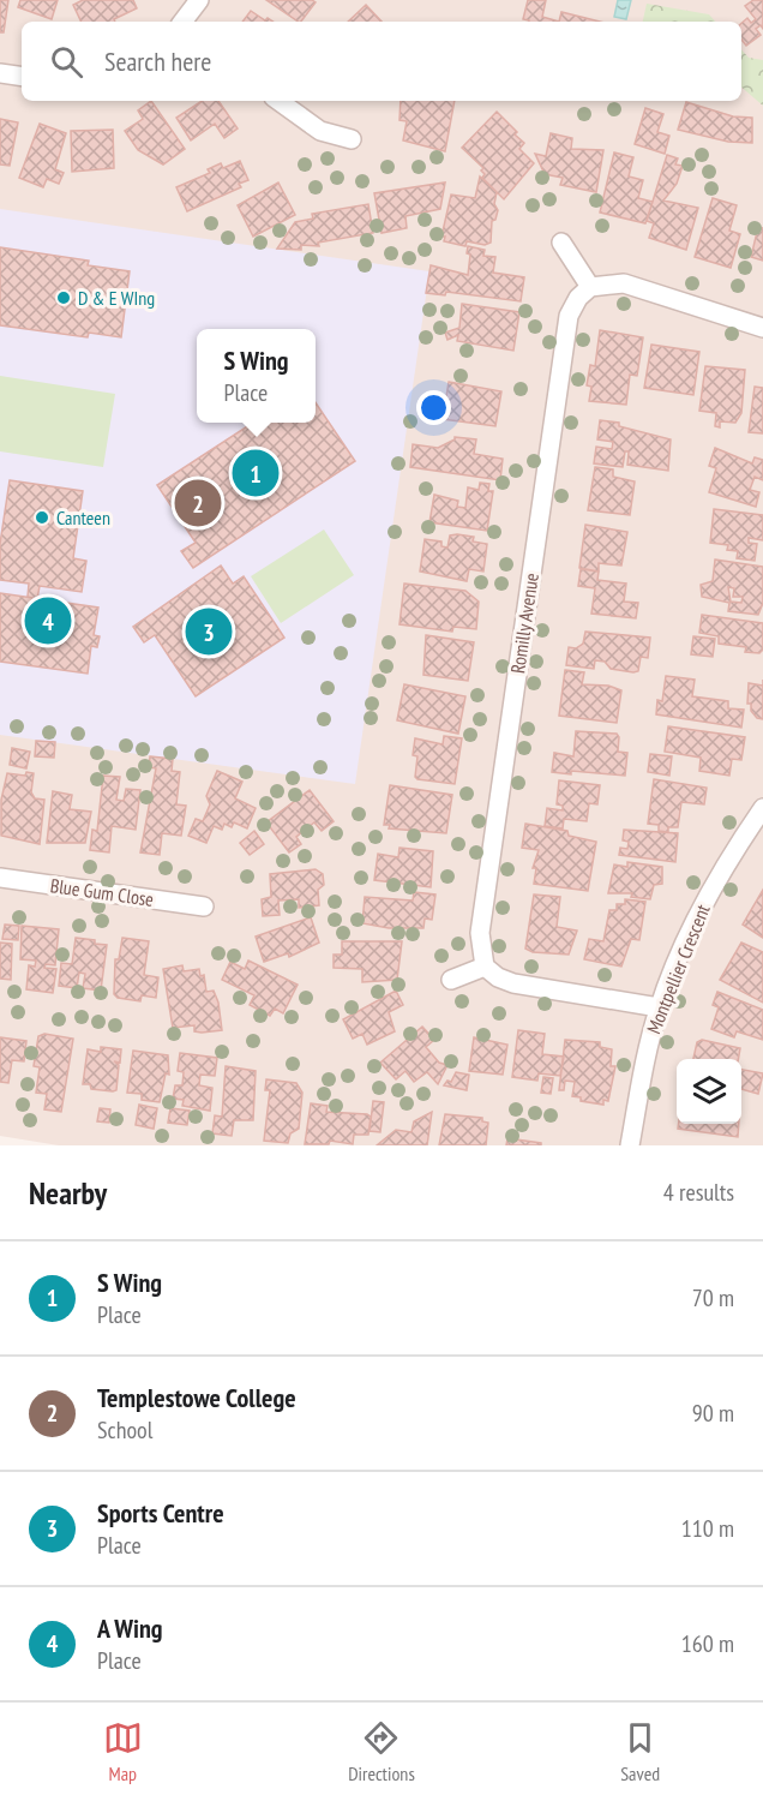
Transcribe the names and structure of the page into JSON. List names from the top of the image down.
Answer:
{
  "streets": {
    "street": ["Romilly Avenue", "Blue Gum Close", "Montpellier Crescent"]
  },
  "places": ["D & E WIng", "Canteen"],
  "page": {
    "search": "Search here",
    "popup": ["S Wing", "Place"],
    "pins": [
      "1",
      "2",
      "4",
      "3"
    ],
    "heading": ["Nearby", "4 results"],
    "list": [
      {
        "mark": "1",
        "name": "S Wing",
        "note": "Place",
        "value": "70 m"
      },
      {
        "mark": "2",
        "name": "Templestowe College",
        "note": "School",
        "value": "90 m"
      },
      {
        "mark": "3",
        "name": "Sports Centre",
        "note": "Place",
        "value": "110 m"
      },
      {
        "mark": "4",
        "name": "A Wing",
        "note": "Place",
        "value": "160 m"
      }
    ],
    "nav": ["Map", "Directions", "Saved"]
  }
}
